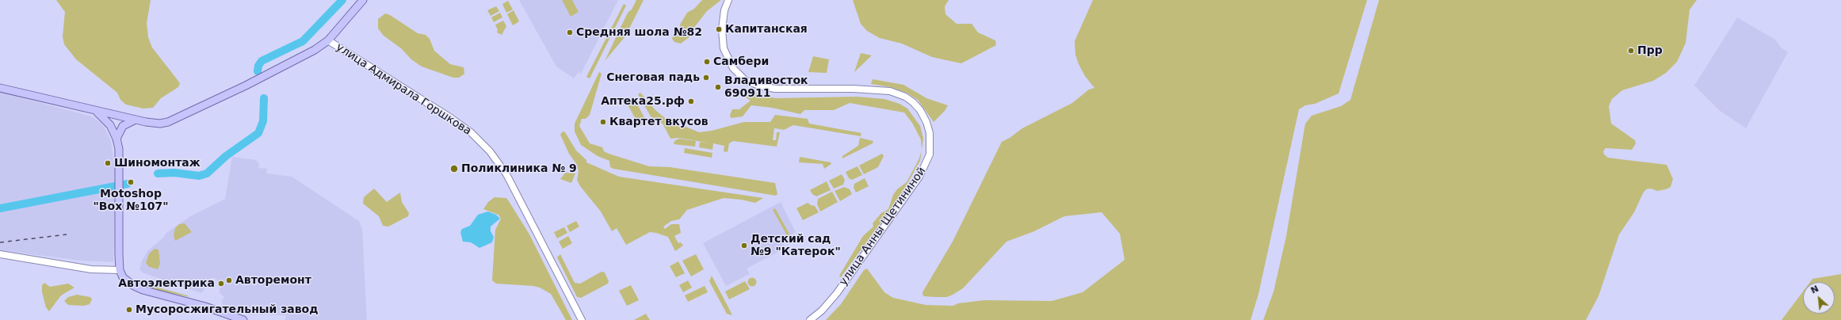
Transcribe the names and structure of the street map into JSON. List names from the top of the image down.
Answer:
{
  "streets": {
    "main road": ["улица Адмирала Горшкова", "улица Анны Щетининой"]
  },
  "places": [
    "Капитанская",
    "Средняя шола №82",
    "Прр",
    "Самбери",
    "Снеговая падь",
    "Владивосток 690911",
    "Аптека25.рф",
    "Квартет вкусов",
    "Шиномонтаж",
    "Поликлиника № 9",
    "Motoshop \"Box №107\"",
    "Детский сад №9 \"Катерок\"",
    "Авторемонт",
    "Автоэлектрика",
    "Мусоросжигательный завод"
  ],
  "north": "top left"
}
